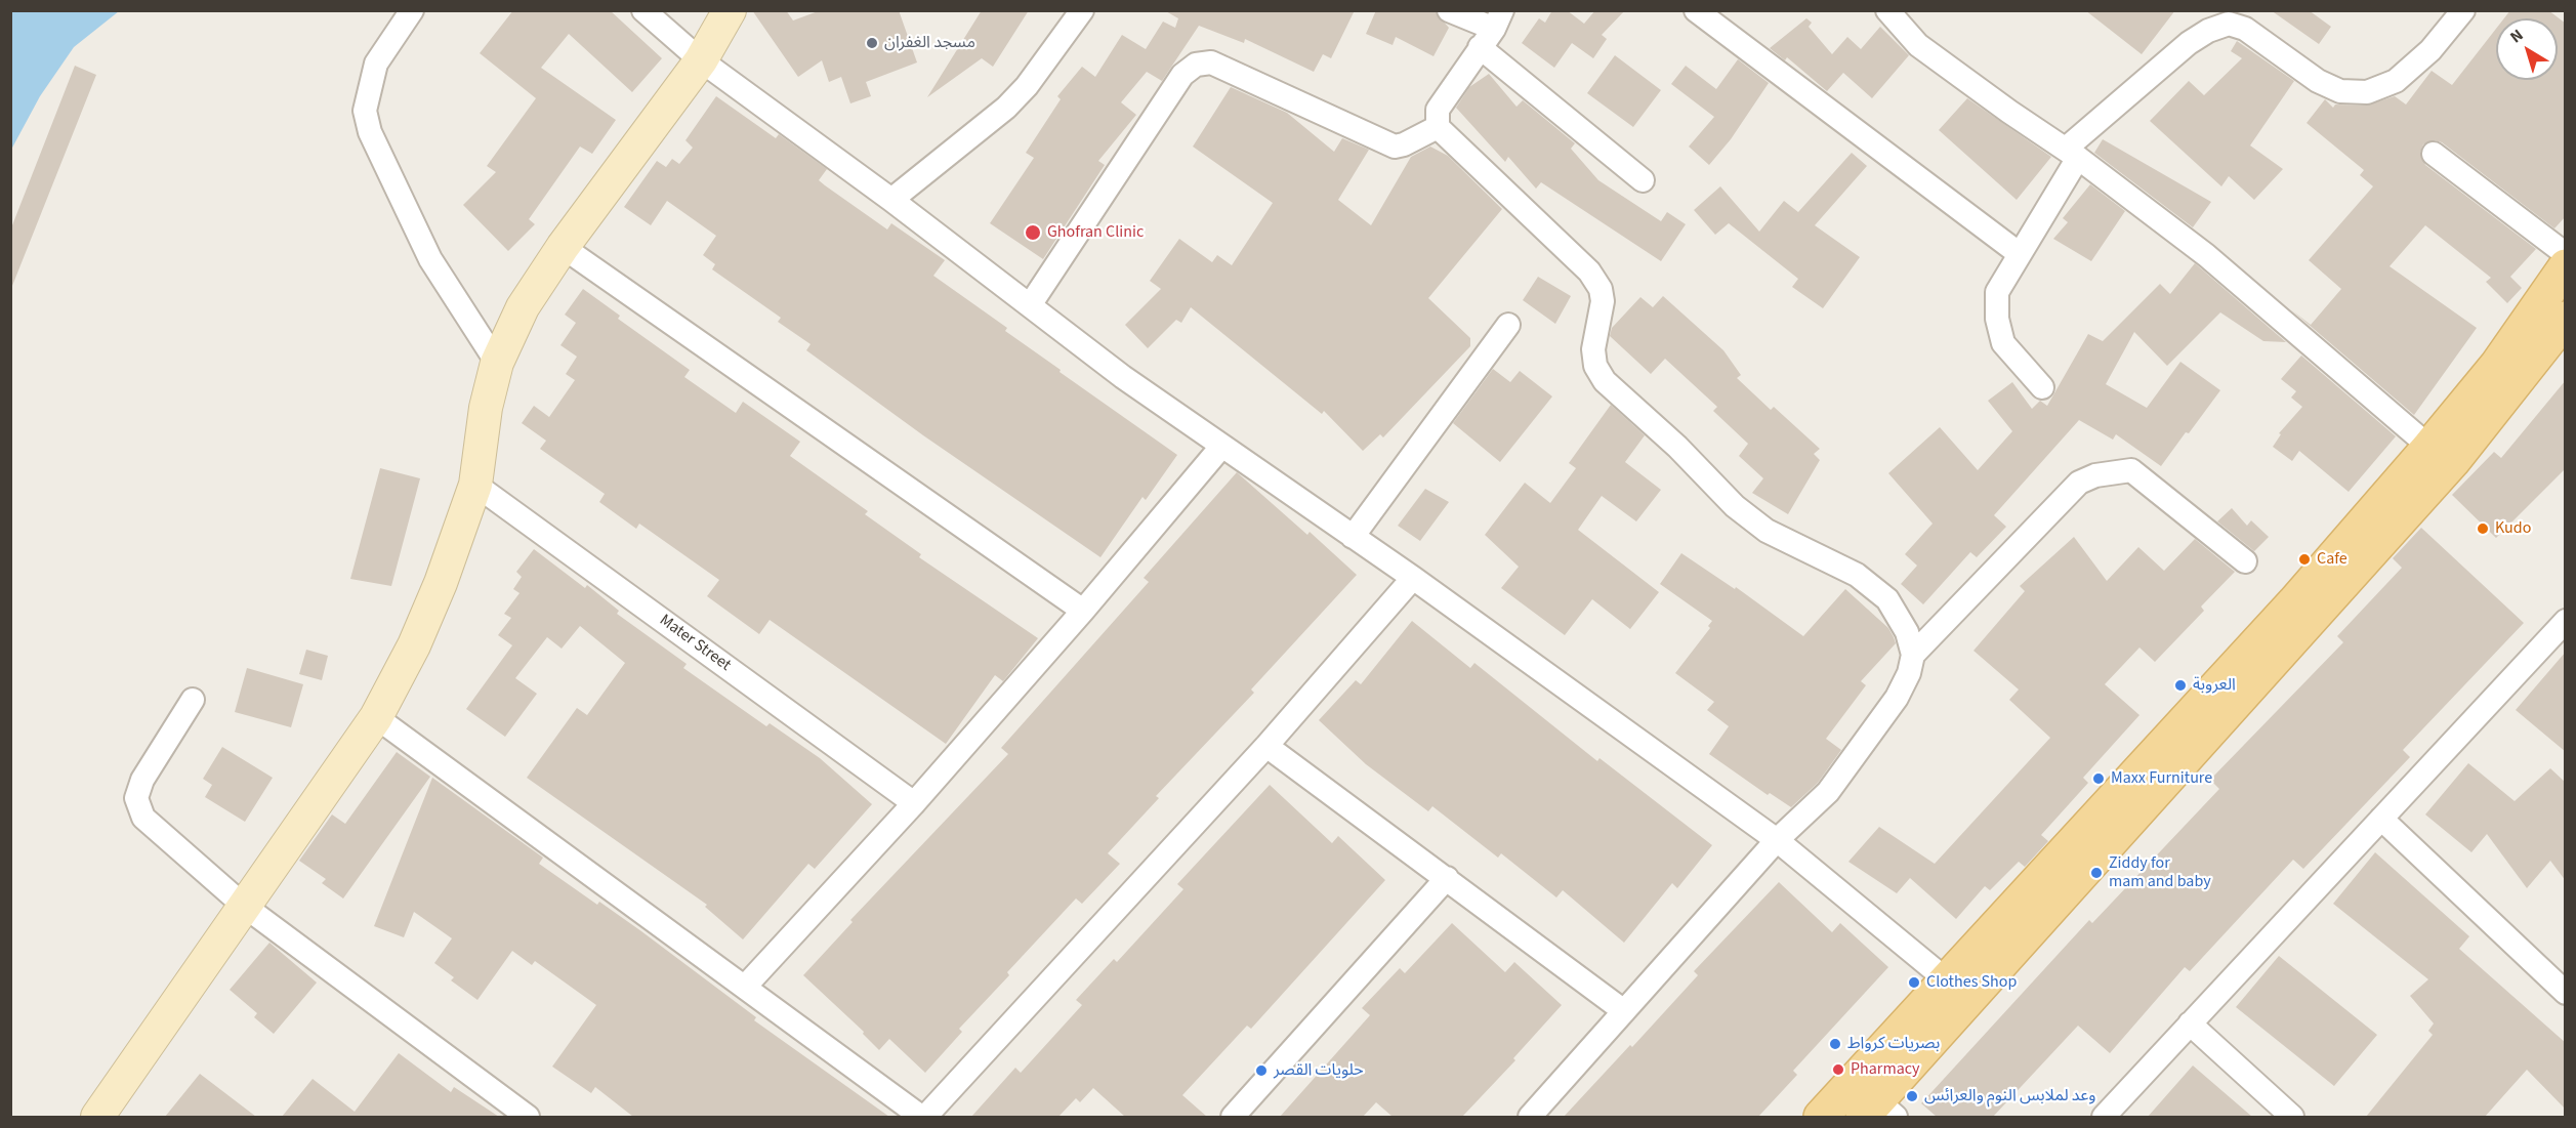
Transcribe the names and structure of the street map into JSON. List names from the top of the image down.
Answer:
{
  "streets": {
    "street": ["Mater Street"]
  },
  "places": [
    "مسجد الغفران",
    "Ghofran Clinic",
    "Kudo",
    "Cafe",
    "العروبة",
    "Maxx Furniture",
    "Ziddy for mam and baby",
    "Clothes Shop",
    "بصريات كرواط",
    "Pharmacy",
    "حلويات القصر",
    "وعد لملابس النوم والعرائس"
  ],
  "north": "top left"
}
